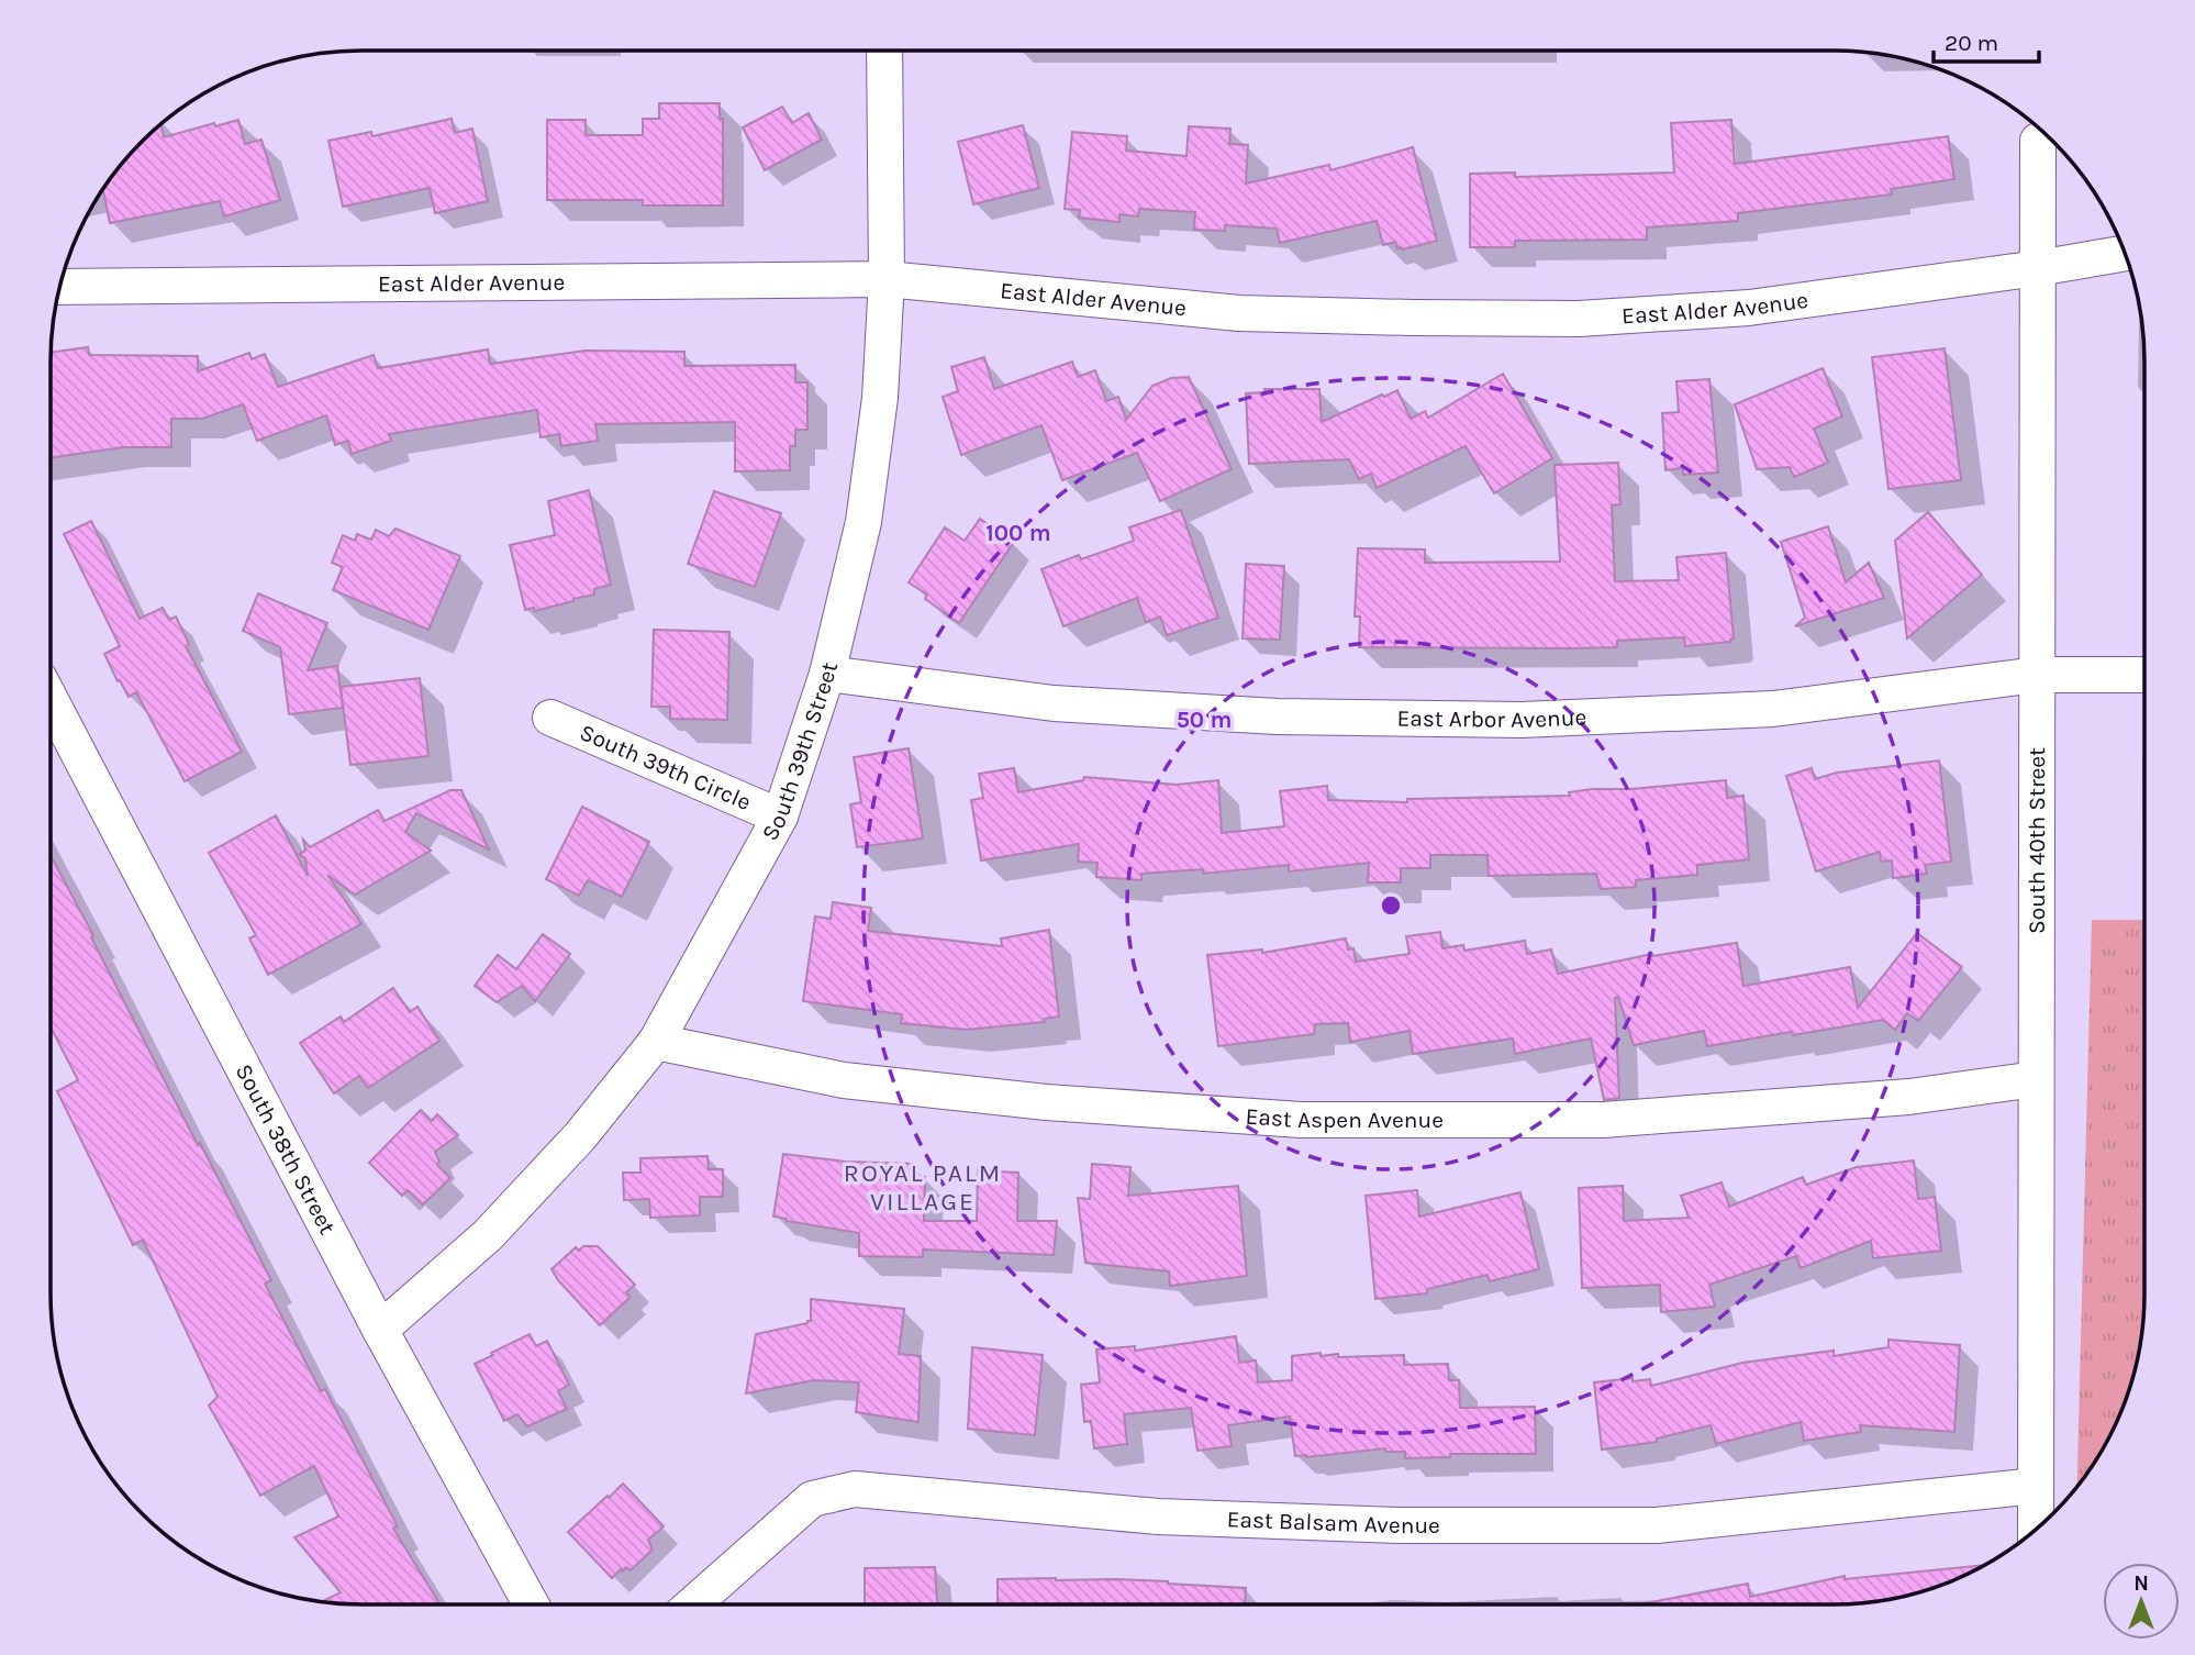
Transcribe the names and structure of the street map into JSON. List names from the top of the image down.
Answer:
{
  "streets": {
    "street": [
      "East Alder Avenue",
      "East Arbor Avenue",
      "South 39th Street",
      "South 39th Circle",
      "South 40th Street",
      "East Aspen Avenue",
      "South 38th Street",
      "East Balsam Avenue"
    ]
  },
  "crossings": [
    ["East Alder Avenue", "South 39th Street"],
    ["East Alder Avenue", "South 40th Street"],
    ["East Arbor Avenue", "South 39th Street"],
    ["East Arbor Avenue", "South 40th Street"],
    ["South 39th Street", "South 39th Circle"],
    ["South 39th Street", "East Aspen Avenue"],
    ["South 39th Street", "South 38th Street"],
    ["South 40th Street", "East Aspen Avenue"],
    ["South 40th Street", "East Balsam Avenue"]
  ],
  "districts": ["ROYAL PALM VILLAGE"],
  "scale_bar": "20 m",
  "north": "top",
  "rings": ["100 m", "50 m"]
}
